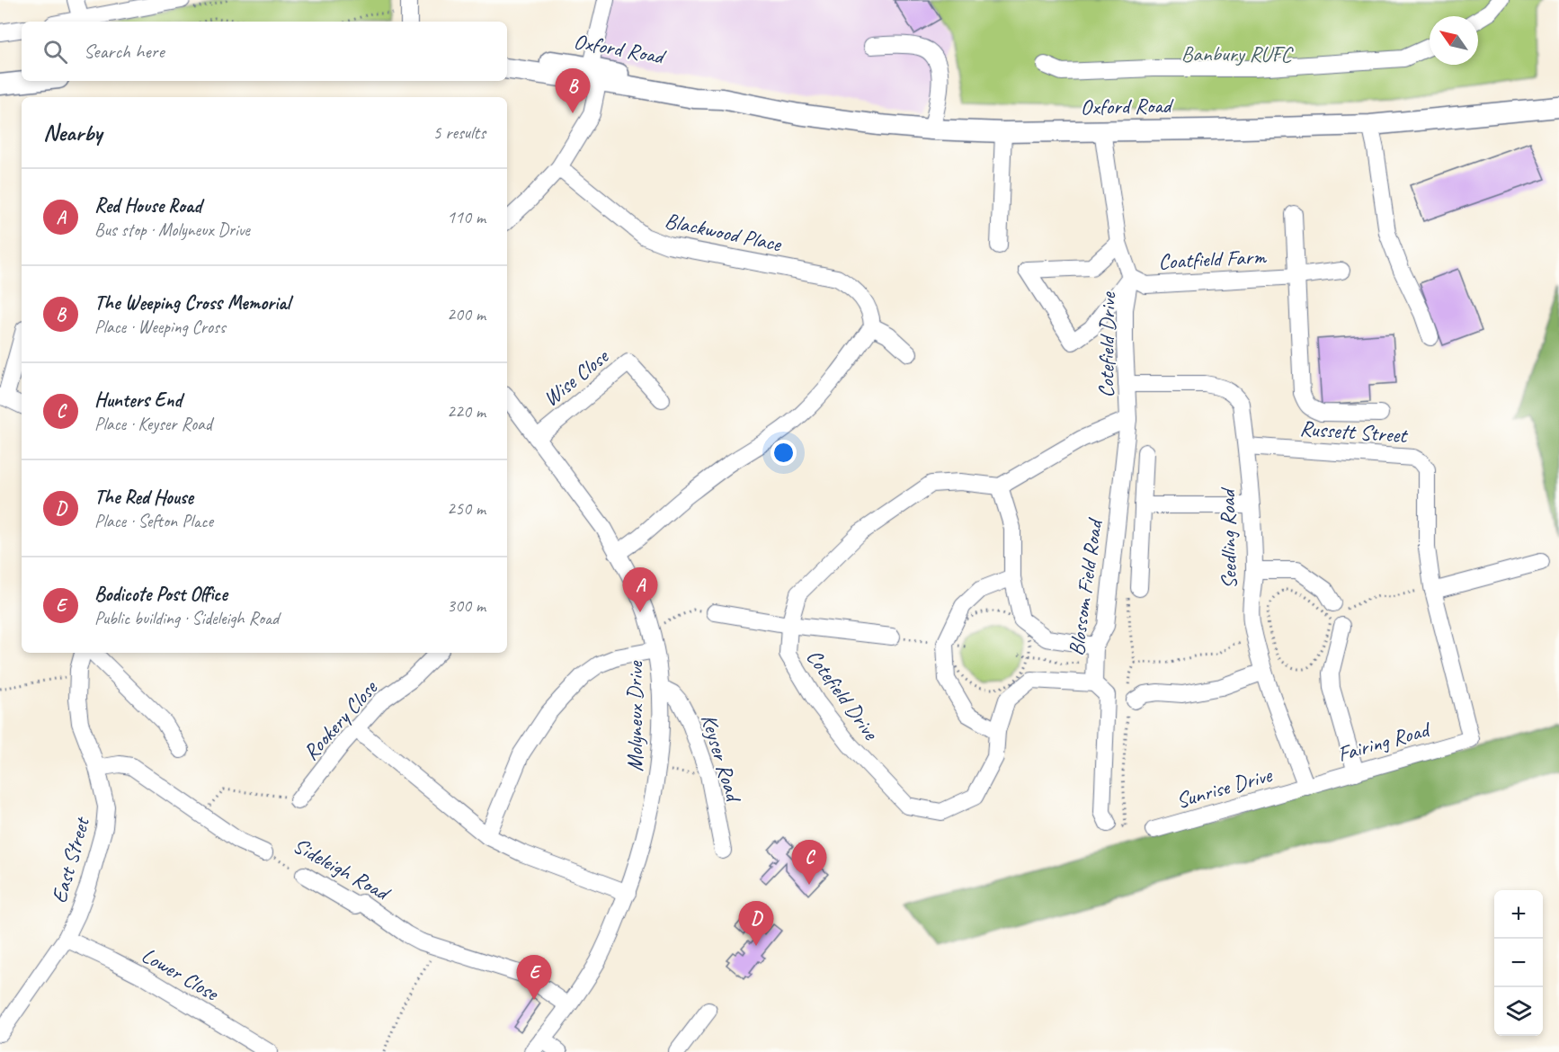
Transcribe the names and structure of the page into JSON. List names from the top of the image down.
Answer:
{
  "streets": {
    "main road": ["Oxford Road"],
    "street": [
      "Blackwood Place",
      "Coatfield Farm",
      "Cotefield Drive",
      "Wise Close",
      "Russett Street",
      "Seedling Road",
      "Blossom Field Road",
      "Molyneux Drive",
      "Rookery Close",
      "Fairing Road",
      "Keyser Road",
      "Sunrise Drive",
      "East Street",
      "Sideleigh Road",
      "Lower Close"
    ]
  },
  "crossings": [
    ["Oxford Road", "Cotefield Drive"],
    ["Coatfield Farm", "Cotefield Drive"],
    ["Cotefield Drive", "Seedling Road"],
    ["Cotefield Drive", "Blossom Field Road"],
    ["Wise Close", "Molyneux Drive"],
    ["Russett Street", "Seedling Road"],
    ["Russett Street", "Fairing Road"],
    ["Seedling Road", "Fairing Road"],
    ["Seedling Road", "Sunrise Drive"],
    ["Molyneux Drive", "Keyser Road"],
    ["Molyneux Drive", "Sideleigh Road"],
    ["Fairing Road", "Sunrise Drive"],
    ["East Street", "Sideleigh Road"],
    ["East Street", "Lower Close"]
  ],
  "parks": ["Banbury RUFC"],
  "north": "top left",
  "page": {
    "search": "Search here",
    "pins": [
      "B",
      "A",
      "C",
      "D",
      "E"
    ],
    "heading": ["Nearby", "5 results"],
    "list": [
      {
        "mark": "A",
        "name": "Red House Road",
        "note": "Bus stop · Molyneux Drive",
        "value": "110 m"
      },
      {
        "mark": "B",
        "name": "The Weeping Cross Memorial",
        "note": "Place · Weeping Cross",
        "value": "200 m"
      },
      {
        "mark": "C",
        "name": "Hunters End",
        "note": "Place · Keyser Road",
        "value": "220 m"
      },
      {
        "mark": "D",
        "name": "The Red House",
        "note": "Place · Sefton Place",
        "value": "250 m"
      },
      {
        "mark": "E",
        "name": "Bodicote Post Office",
        "note": "Public building · Sideleigh Road",
        "value": "300 m"
      }
    ],
    "map_buttons": ["+", "−"]
  }
}
